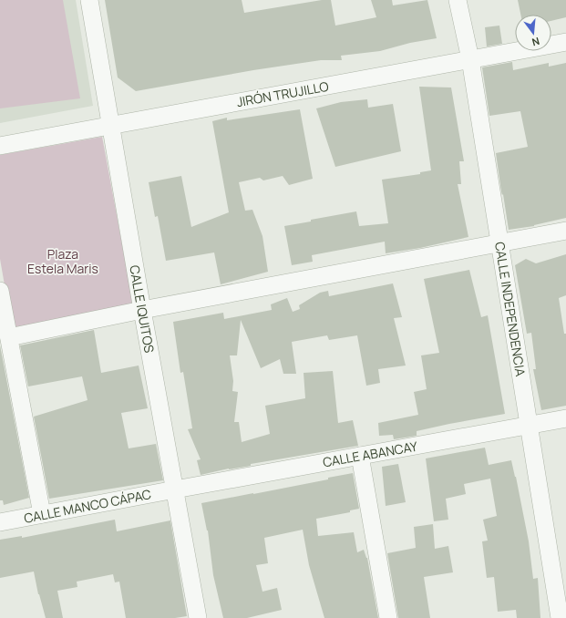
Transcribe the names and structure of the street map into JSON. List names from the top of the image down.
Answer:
{
  "streets": {
    "street": [
      "JIRÓN TRUJILLO",
      "CALLE IQUITOS",
      "CALLE INDEPENDENCIA",
      "CALLE ABANCAY",
      "CALLE MANCO CÁPAC"
    ]
  },
  "crossings": [
    ["JIRÓN TRUJILLO", "CALLE IQUITOS"],
    ["JIRÓN TRUJILLO", "CALLE INDEPENDENCIA"],
    ["CALLE IQUITOS", "CALLE ABANCAY"],
    ["CALLE IQUITOS", "CALLE MANCO CÁPAC"],
    ["CALLE INDEPENDENCIA", "CALLE ABANCAY"],
    ["CALLE ABANCAY", "CALLE MANCO CÁPAC"]
  ],
  "parks": ["Plaza Estela Maris"],
  "north": "bottom"
}
